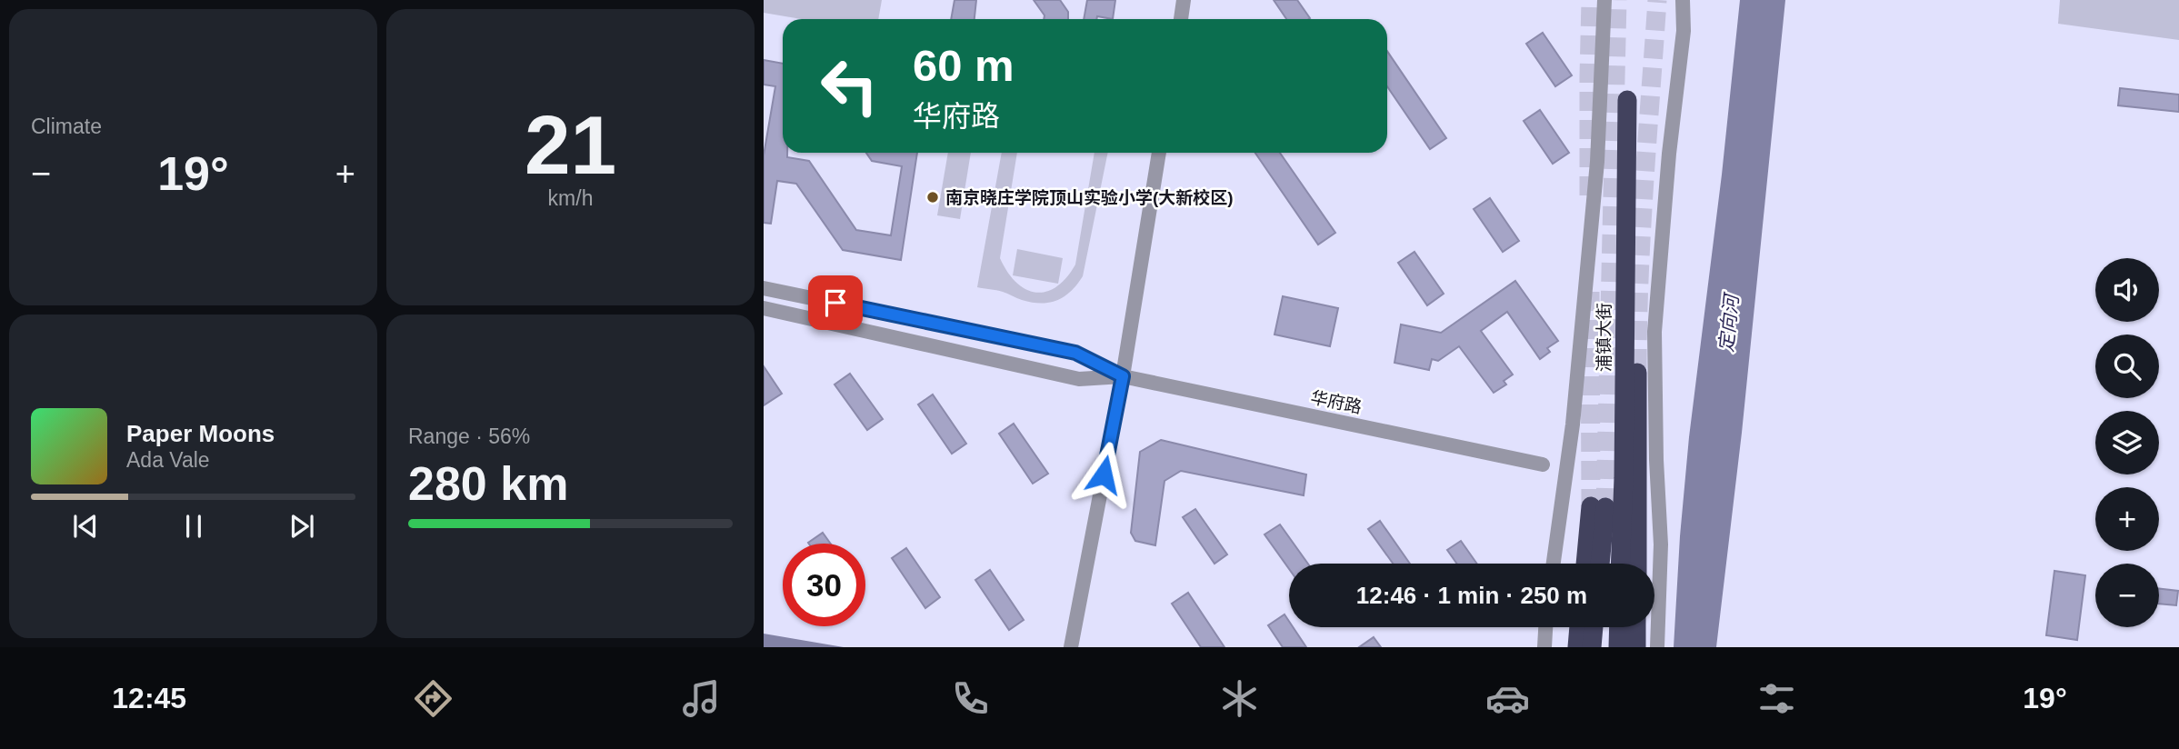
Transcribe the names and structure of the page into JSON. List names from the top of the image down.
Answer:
{
  "streets": {
    "highway": ["浦镇大街"],
    "street": ["华府路"]
  },
  "water": ["定向河"],
  "places": ["南京晓庄学院顶山实验小学(大新校区)"],
  "page": {
    "tile": [
      "Climate",
      ["21", "km/h"],
      ["Range · 56%", "280 km"]
    ],
    "turn": ["60 m", "华府路"],
    "heat": ["−", "19°", "+"],
    "map_buttons": ["+", "−"],
    "song": ["Paper Moons", "Ada Vale"],
    "limit": "30",
    "trip": "12:46 · 1 min · 250 m",
    "tabs": ["12:45", "19°"]
  }
}
